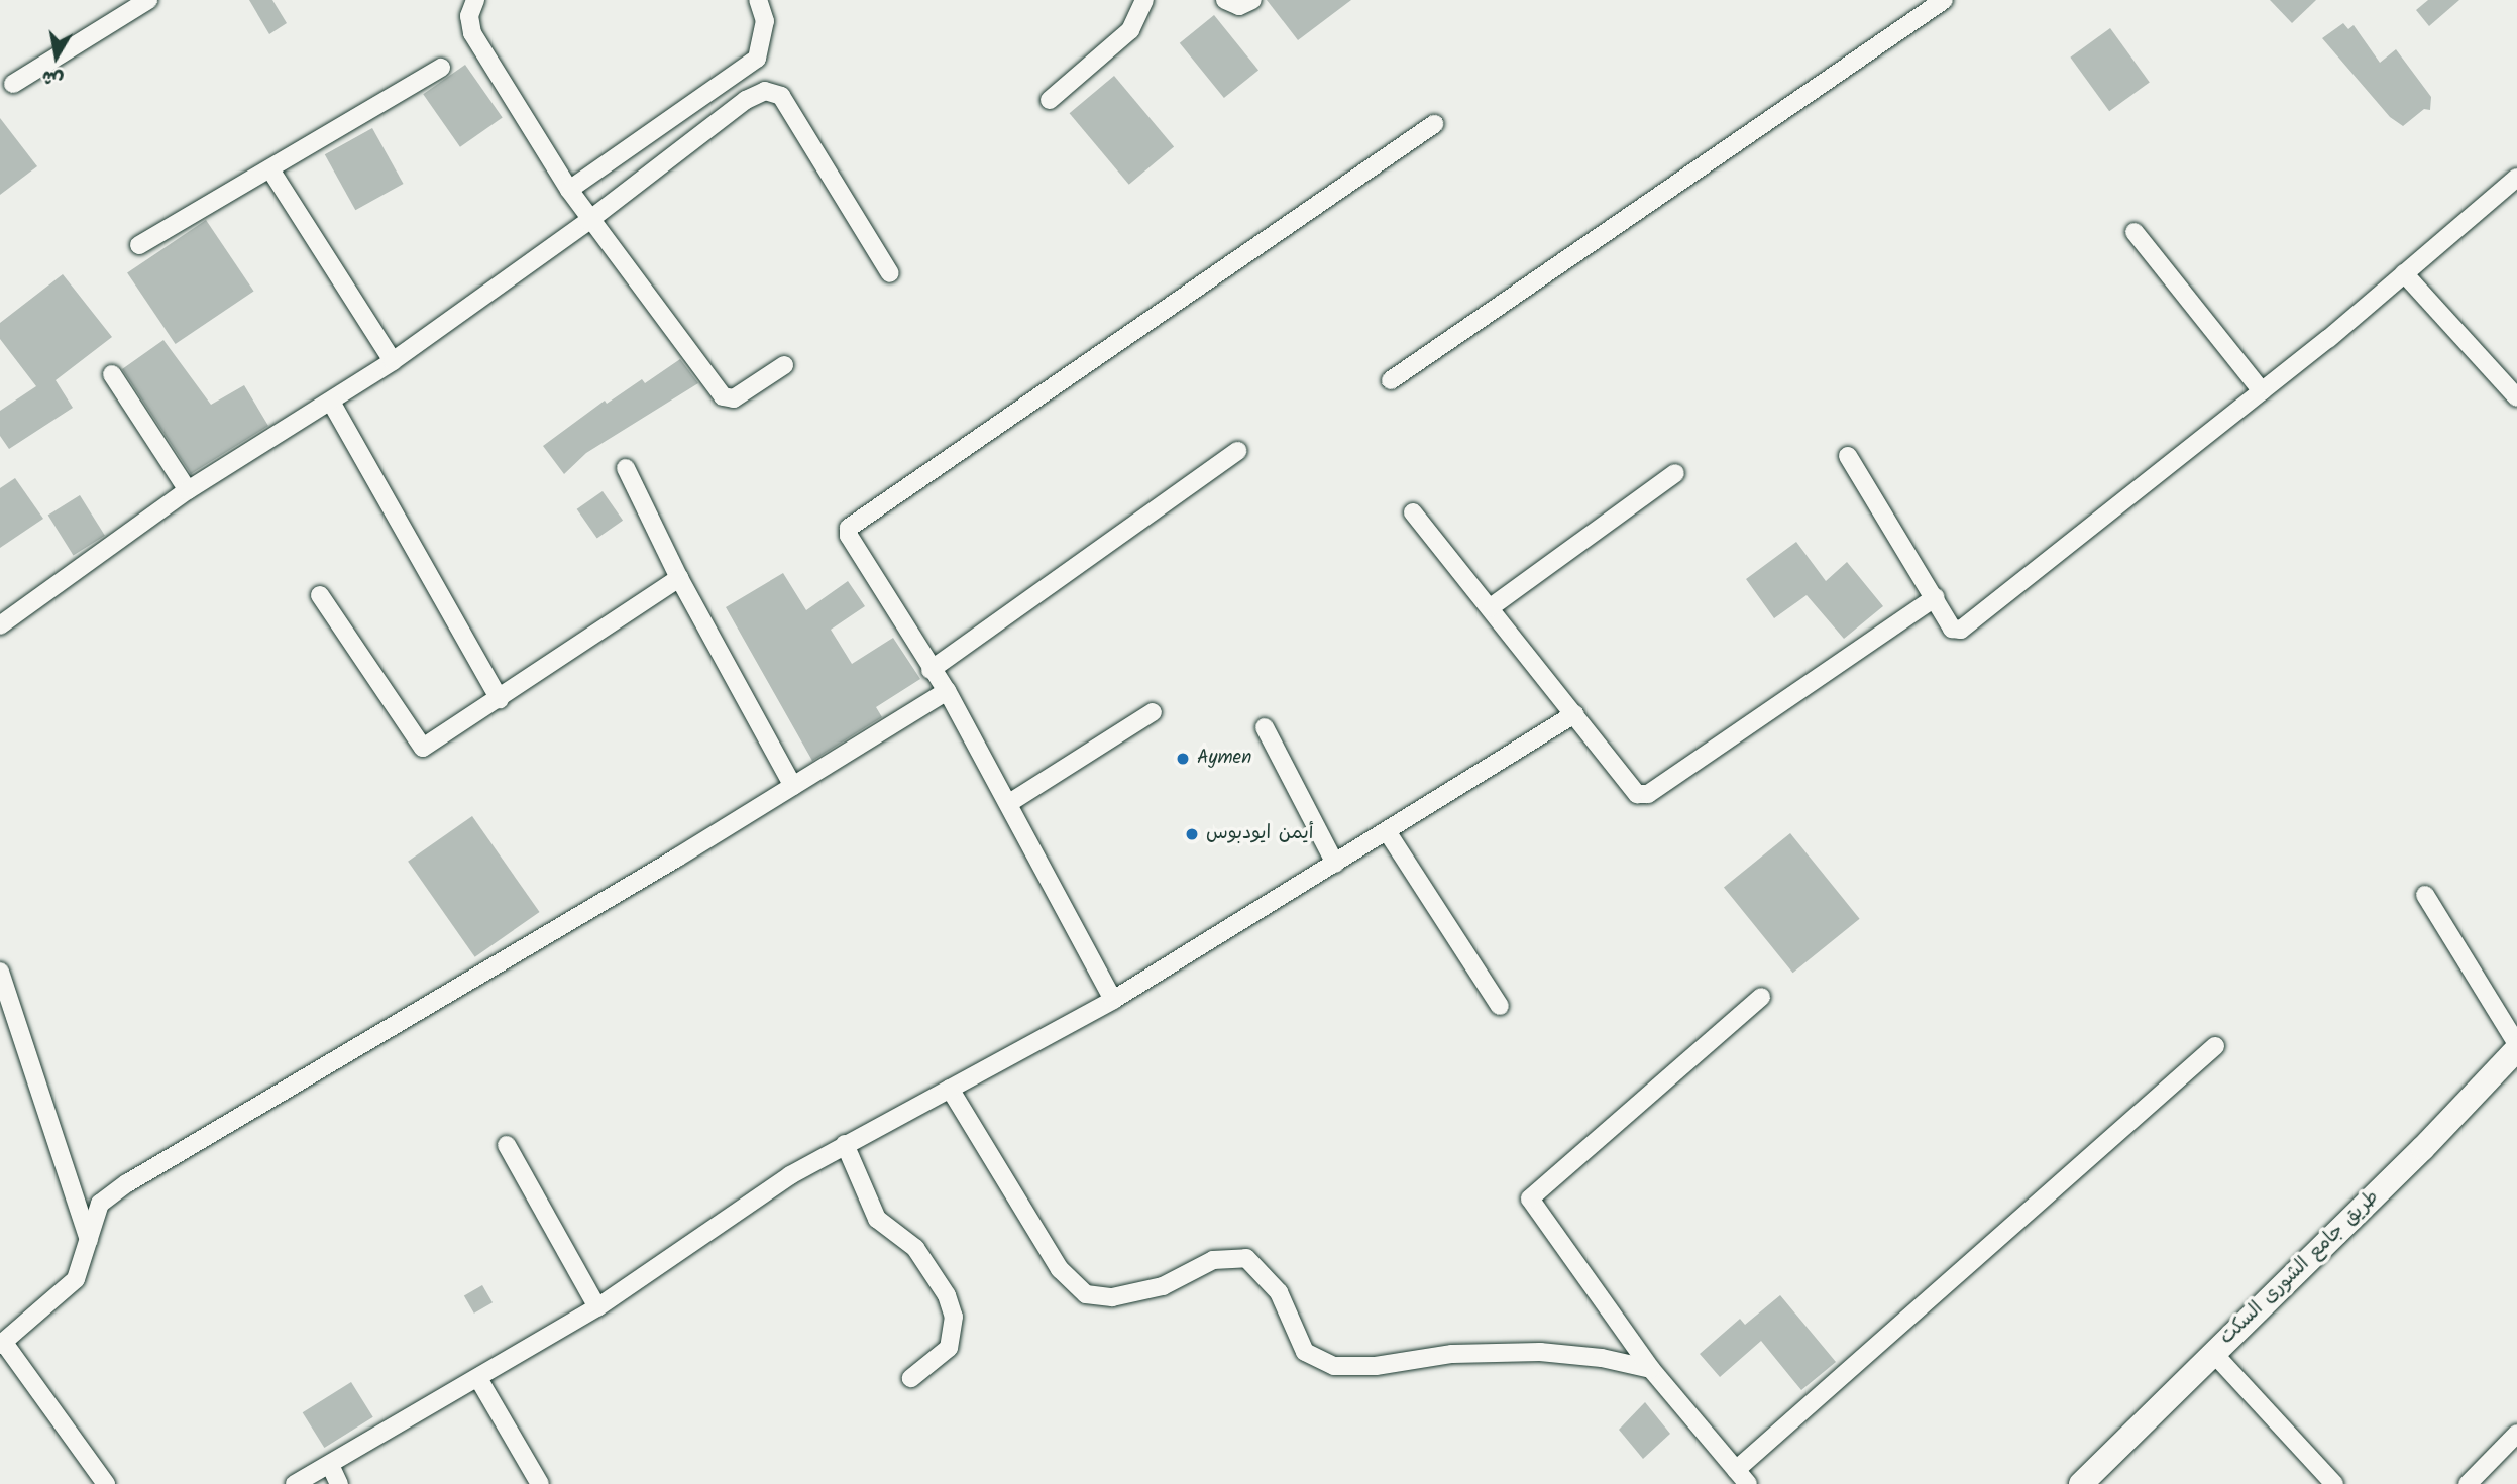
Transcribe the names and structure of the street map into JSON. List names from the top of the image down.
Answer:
{
  "streets": {
    "main road": ["طريق جامع الشورى السكت"]
  },
  "places": ["Aymen", "أيمن ايودبوس"],
  "north": "bottom"
}
